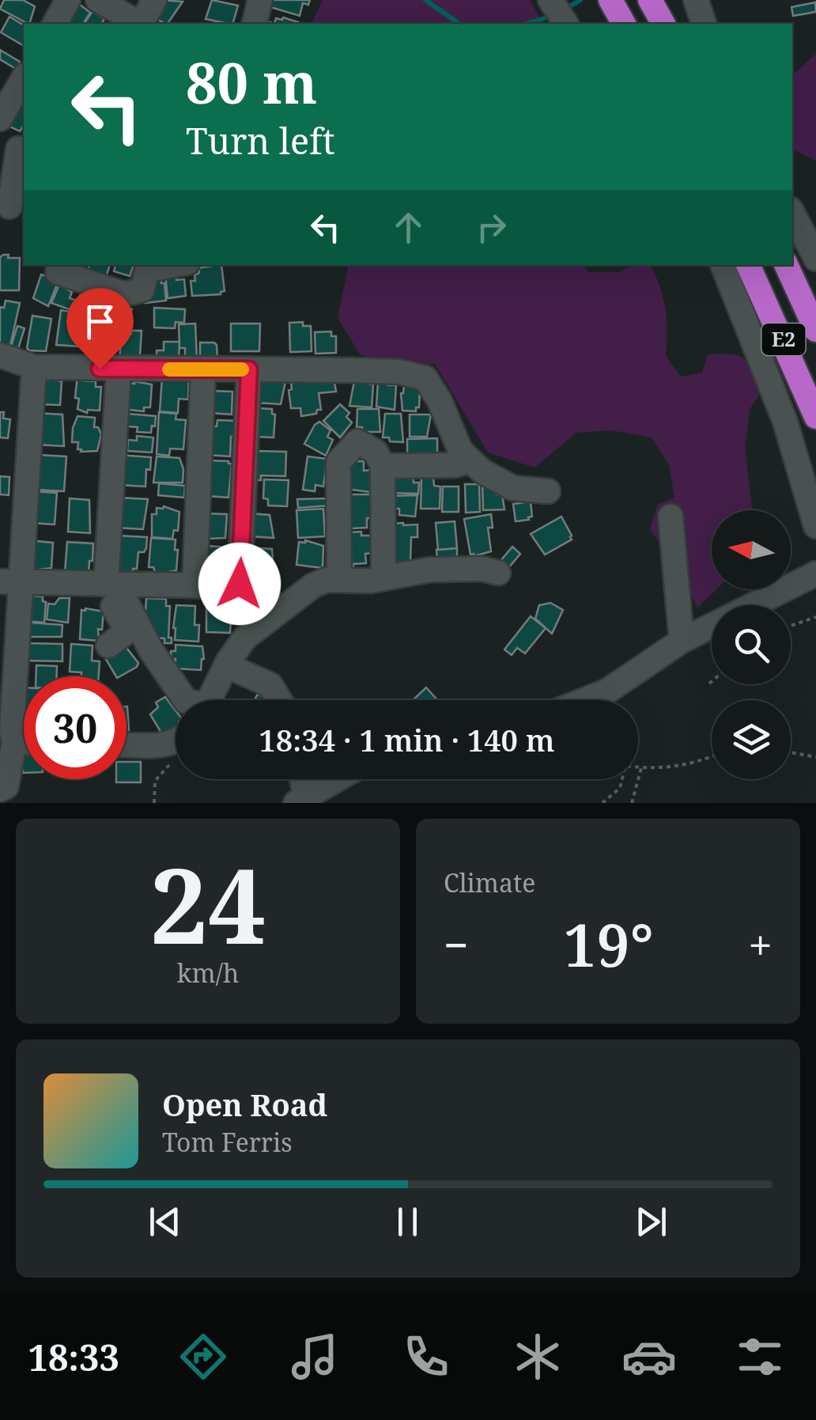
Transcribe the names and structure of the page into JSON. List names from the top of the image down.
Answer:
{
  "streets": {
    "highway": ["E2"]
  },
  "north": "left",
  "page": {
    "turn": ["80 m", "Turn left"],
    "limit": "30",
    "trip": "18:34 · 1 min · 140 m",
    "tile": [
      ["24", "km/h"],
      "Climate"
    ],
    "heat": ["−", "19°", "+"],
    "song": ["Open Road", "Tom Ferris"],
    "tabs": "18:33"
  }
}
